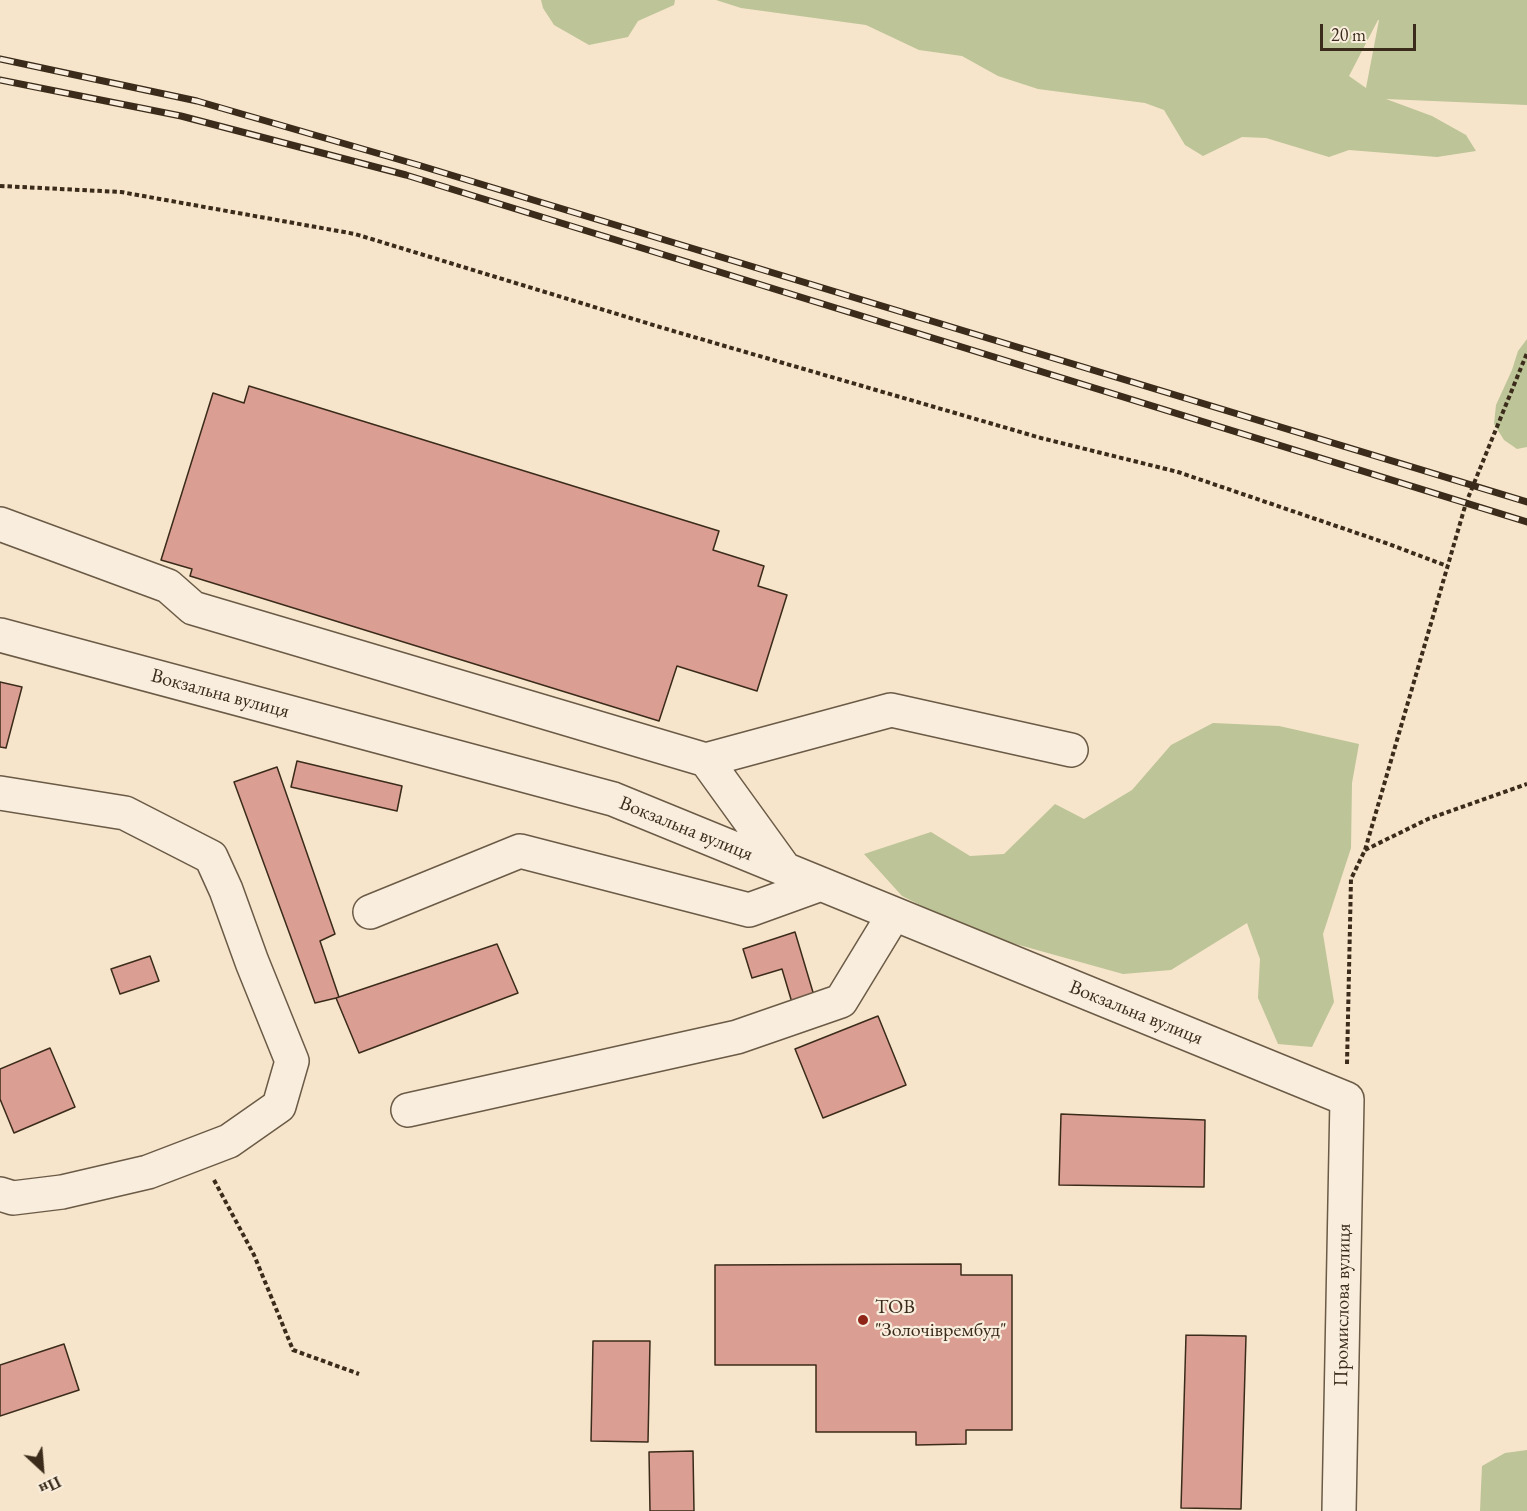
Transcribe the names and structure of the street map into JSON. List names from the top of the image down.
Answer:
{
  "streets": {
    "street": ["Вокзальна вулиця", "Промислова вулиця"]
  },
  "crossings": [
    ["Вокзальна вулиця", "Промислова вулиця"]
  ],
  "places": ["ТОВ \"Золочіврембуд\""],
  "scale_bar": "20 m",
  "north": "bottom right"
}
